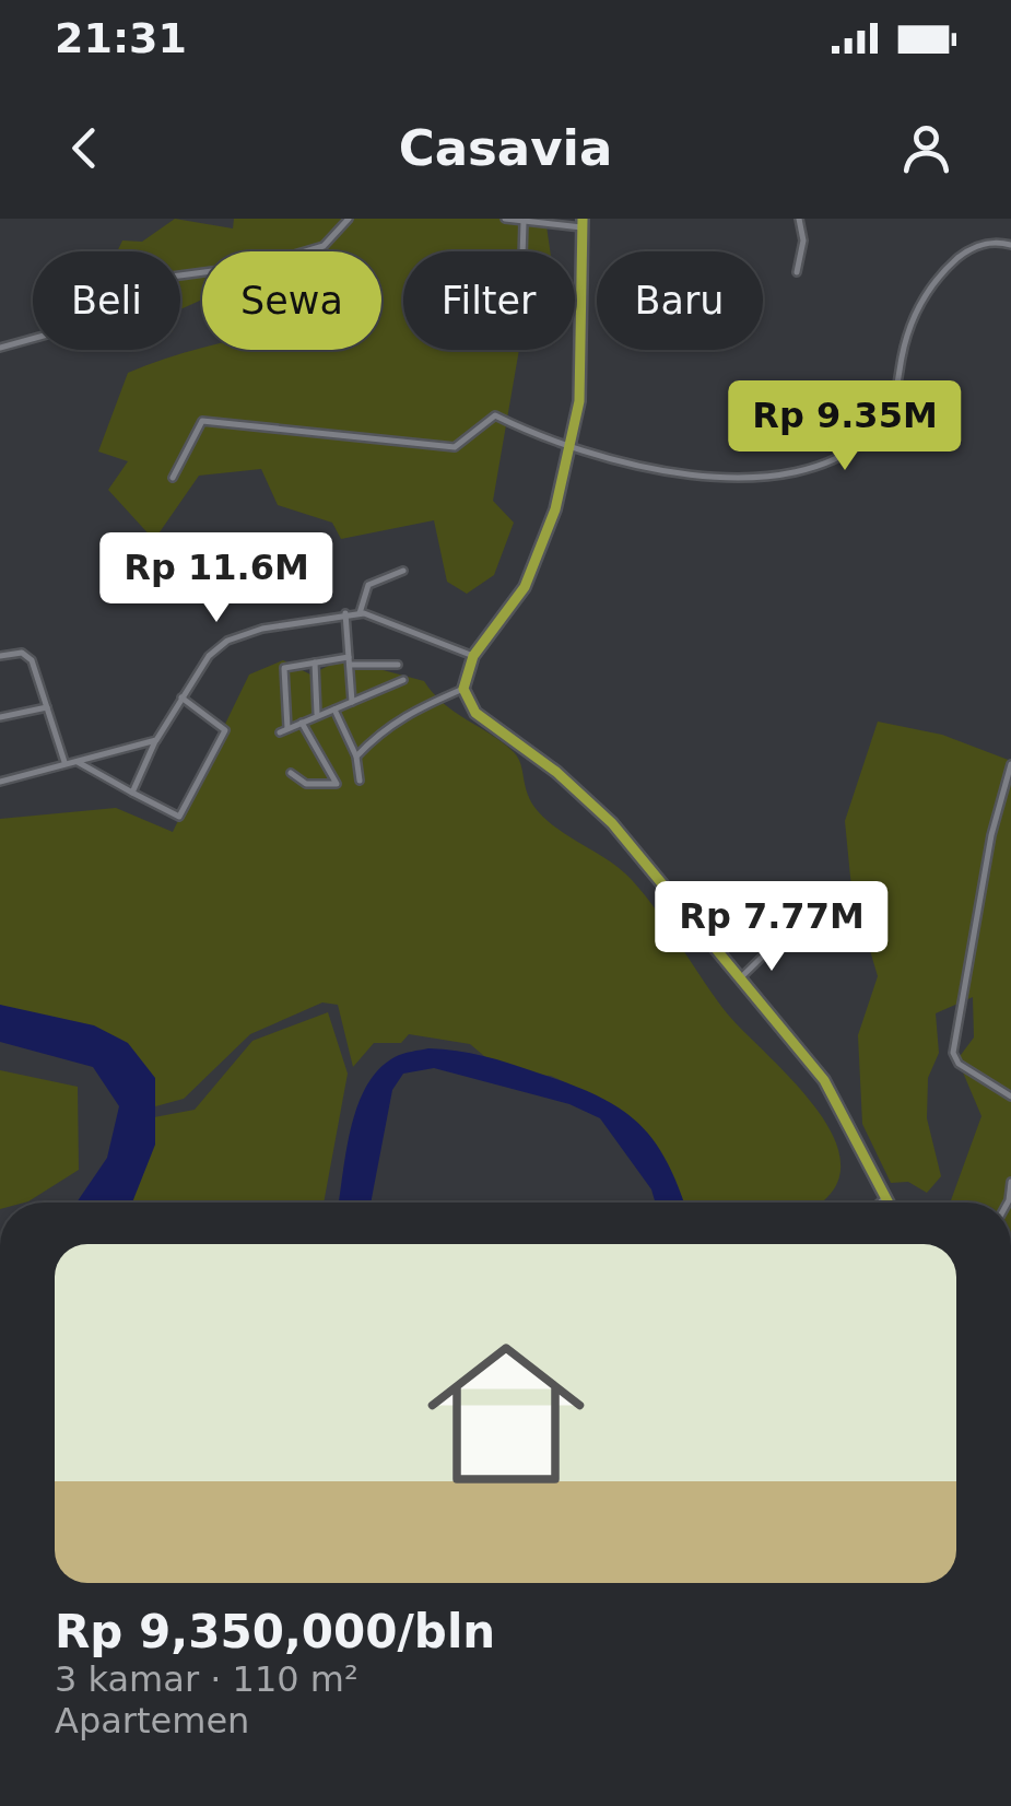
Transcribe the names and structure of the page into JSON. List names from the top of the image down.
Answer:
{
  "page": {
    "status": "21:31",
    "header": "Casavia",
    "chip": [
      "Beli",
      "Sewa",
      "Filter",
      "Baru"
    ],
    "price": ["Rp 9.35M", "Rp 11.6M", "Rp 7.77M"],
    "list": [
      {
        "name": "Rp 9,350,000/bln",
        "note": "3 kamar · 110 m² · Apartemen"
      }
    ]
  }
}
